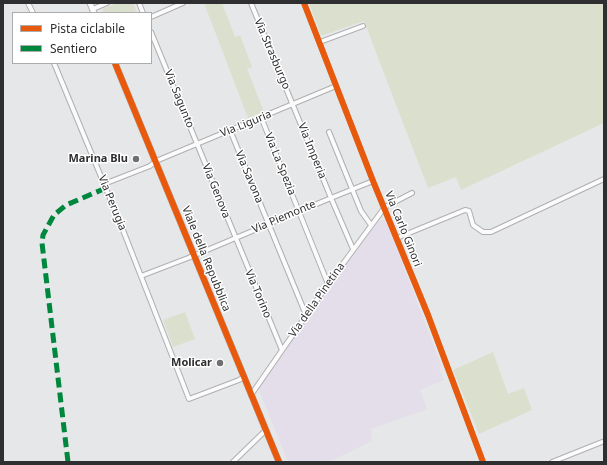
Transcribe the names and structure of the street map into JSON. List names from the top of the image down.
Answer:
{
  "streets": {
    "street": [
      "Via Strasburgo",
      "Via Sagunto",
      "Via Liguria",
      "Via Imperia",
      "Via La Spezia",
      "Via Savona",
      "Via Genova",
      "Via Perugia",
      "Via Piemonte",
      "Via Carlo Ginori",
      "Viale della Repubblica",
      "Via Torino",
      "Via della Pinetina"
    ]
  },
  "crossings": [
    ["Via Strasburgo", "Via Liguria"],
    ["Via Strasburgo", "Via Imperia"],
    ["Via Sagunto", "Via Liguria"],
    ["Via Sagunto", "Via Genova"],
    ["Via Liguria", "Via Imperia"],
    ["Via Liguria", "Via La Spezia"],
    ["Via Liguria", "Via Savona"],
    ["Via Liguria", "Via Genova"],
    ["Via Liguria", "Via Perugia"],
    ["Via Liguria", "Via Carlo Ginori"],
    ["Via Liguria", "Viale della Repubblica"],
    ["Via Imperia", "Via Piemonte"],
    ["Via Imperia", "Via della Pinetina"],
    ["Via La Spezia", "Via Piemonte"],
    ["Via La Spezia", "Via della Pinetina"],
    ["Via Savona", "Via Piemonte"],
    ["Via Savona", "Via della Pinetina"],
    ["Via Genova", "Via Piemonte"],
    ["Via Genova", "Via Torino"],
    ["Via Perugia", "Via Piemonte"],
    ["Via Perugia", "Viale della Repubblica"],
    ["Via Piemonte", "Via Carlo Ginori"],
    ["Via Piemonte", "Viale della Repubblica"],
    ["Via Piemonte", "Via Torino"],
    ["Via Carlo Ginori", "Via della Pinetina"],
    ["Viale della Repubblica", "Via della Pinetina"],
    ["Via Torino", "Via della Pinetina"]
  ],
  "places": ["Marina Blu", "Molicar"],
  "legend": ["Pista ciclabile", "Sentiero"]
}
